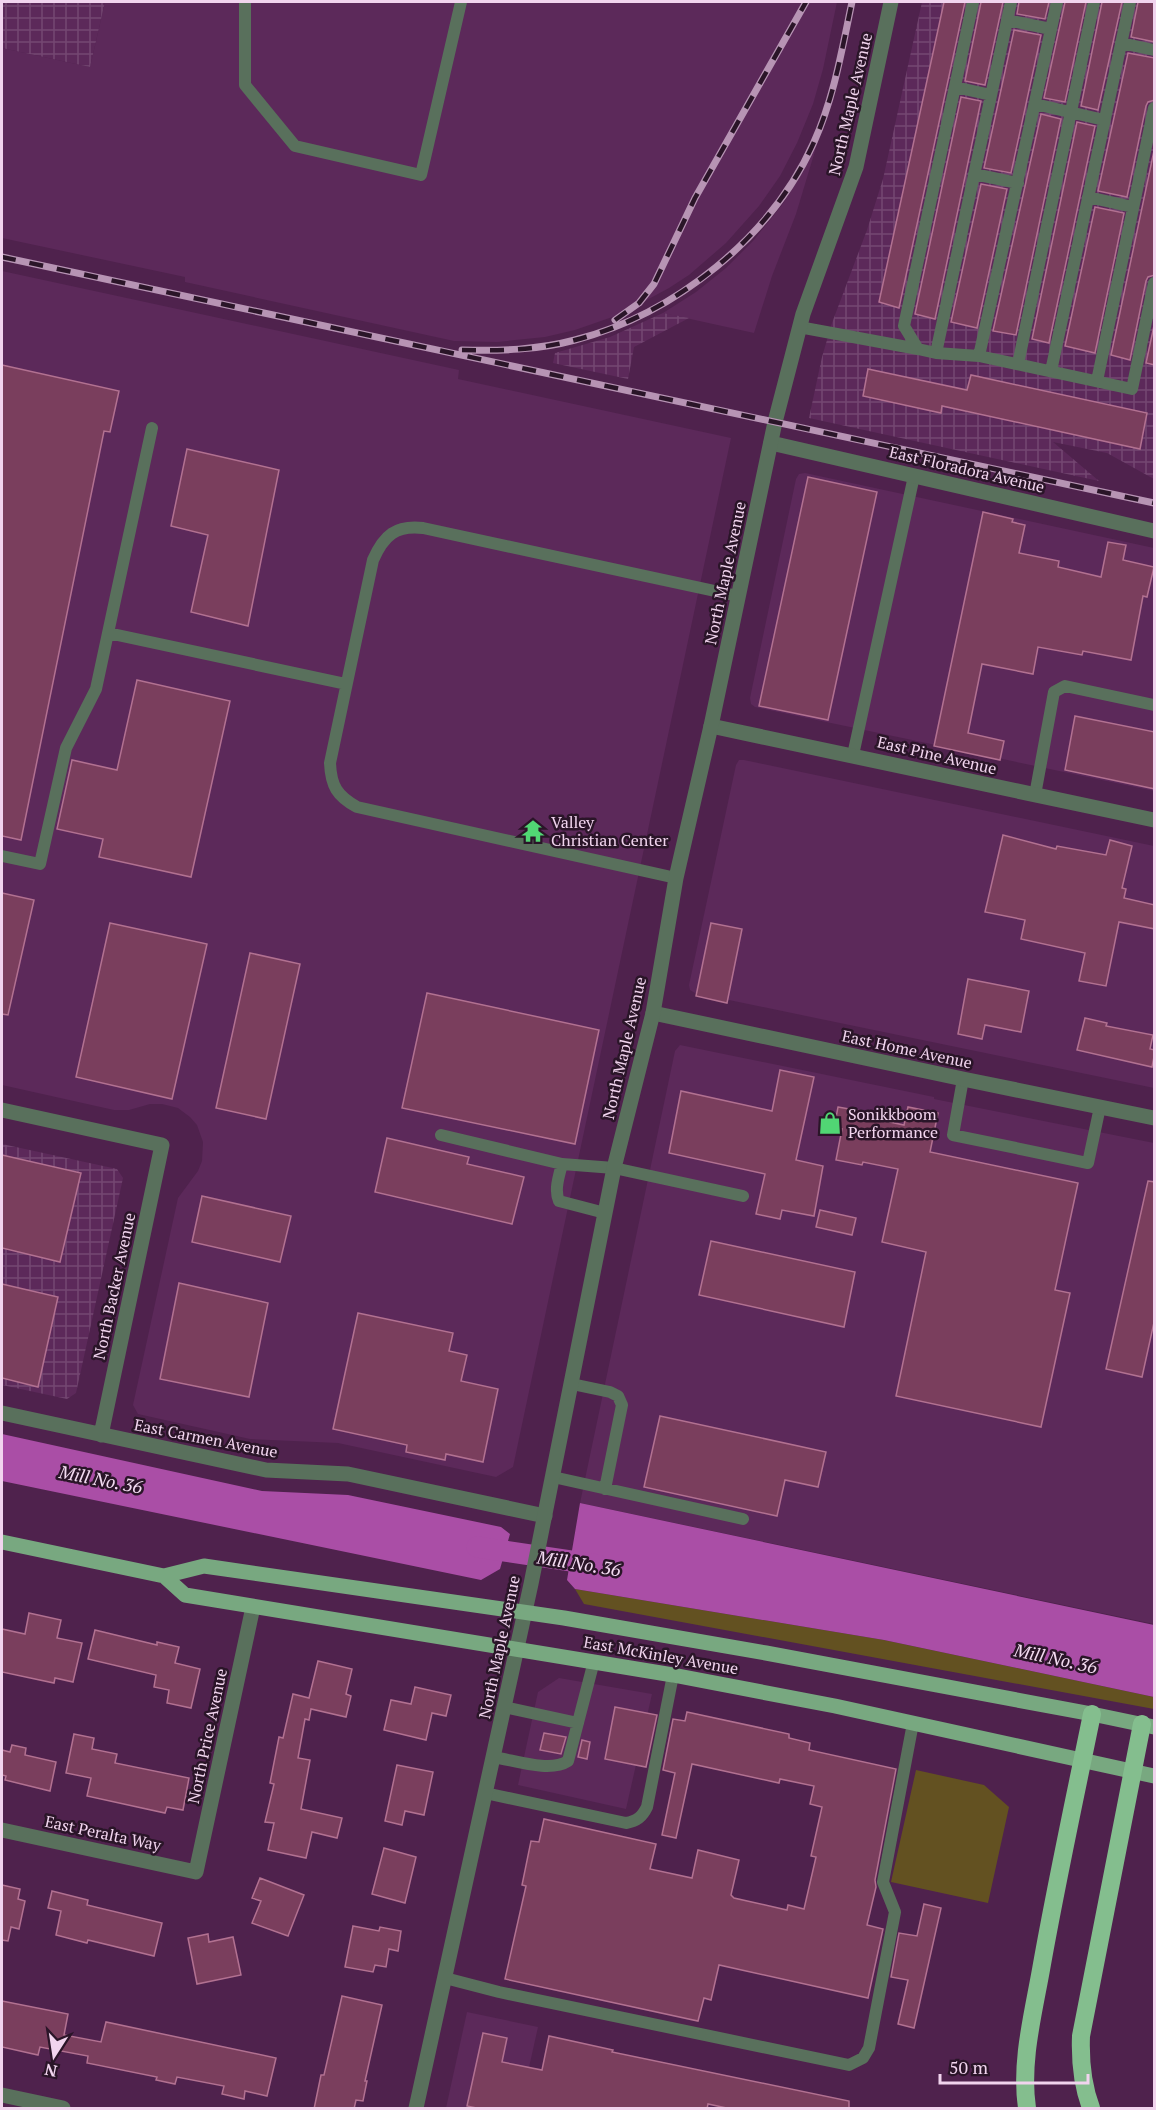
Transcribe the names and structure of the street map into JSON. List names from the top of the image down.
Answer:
{
  "streets": {
    "main road": ["East McKinley Avenue"],
    "street": [
      "North Maple Avenue",
      "East Floradora Avenue",
      "East Pine Avenue",
      "East Home Avenue",
      "North Backer Avenue",
      "East Carmen Avenue",
      "North Price Avenue",
      "East Peralta Way"
    ]
  },
  "crossings": [
    ["North Maple Avenue", "East Floradora Avenue"],
    ["North Maple Avenue", "East Pine Avenue"],
    ["North Maple Avenue", "East Home Avenue"],
    ["North Maple Avenue", "East Carmen Avenue"],
    ["North Maple Avenue", "East McKinley Avenue"],
    ["North Backer Avenue", "East Carmen Avenue"],
    ["East McKinley Avenue", "North Price Avenue"],
    ["North Price Avenue", "East Peralta Way"]
  ],
  "water": ["Mill No. 36"],
  "places": {
    "temple": ["Valley Christian Center"],
    "shop": ["Sonikkboom Performance"]
  },
  "scale_bar": "50 m",
  "north": "bottom"
}
